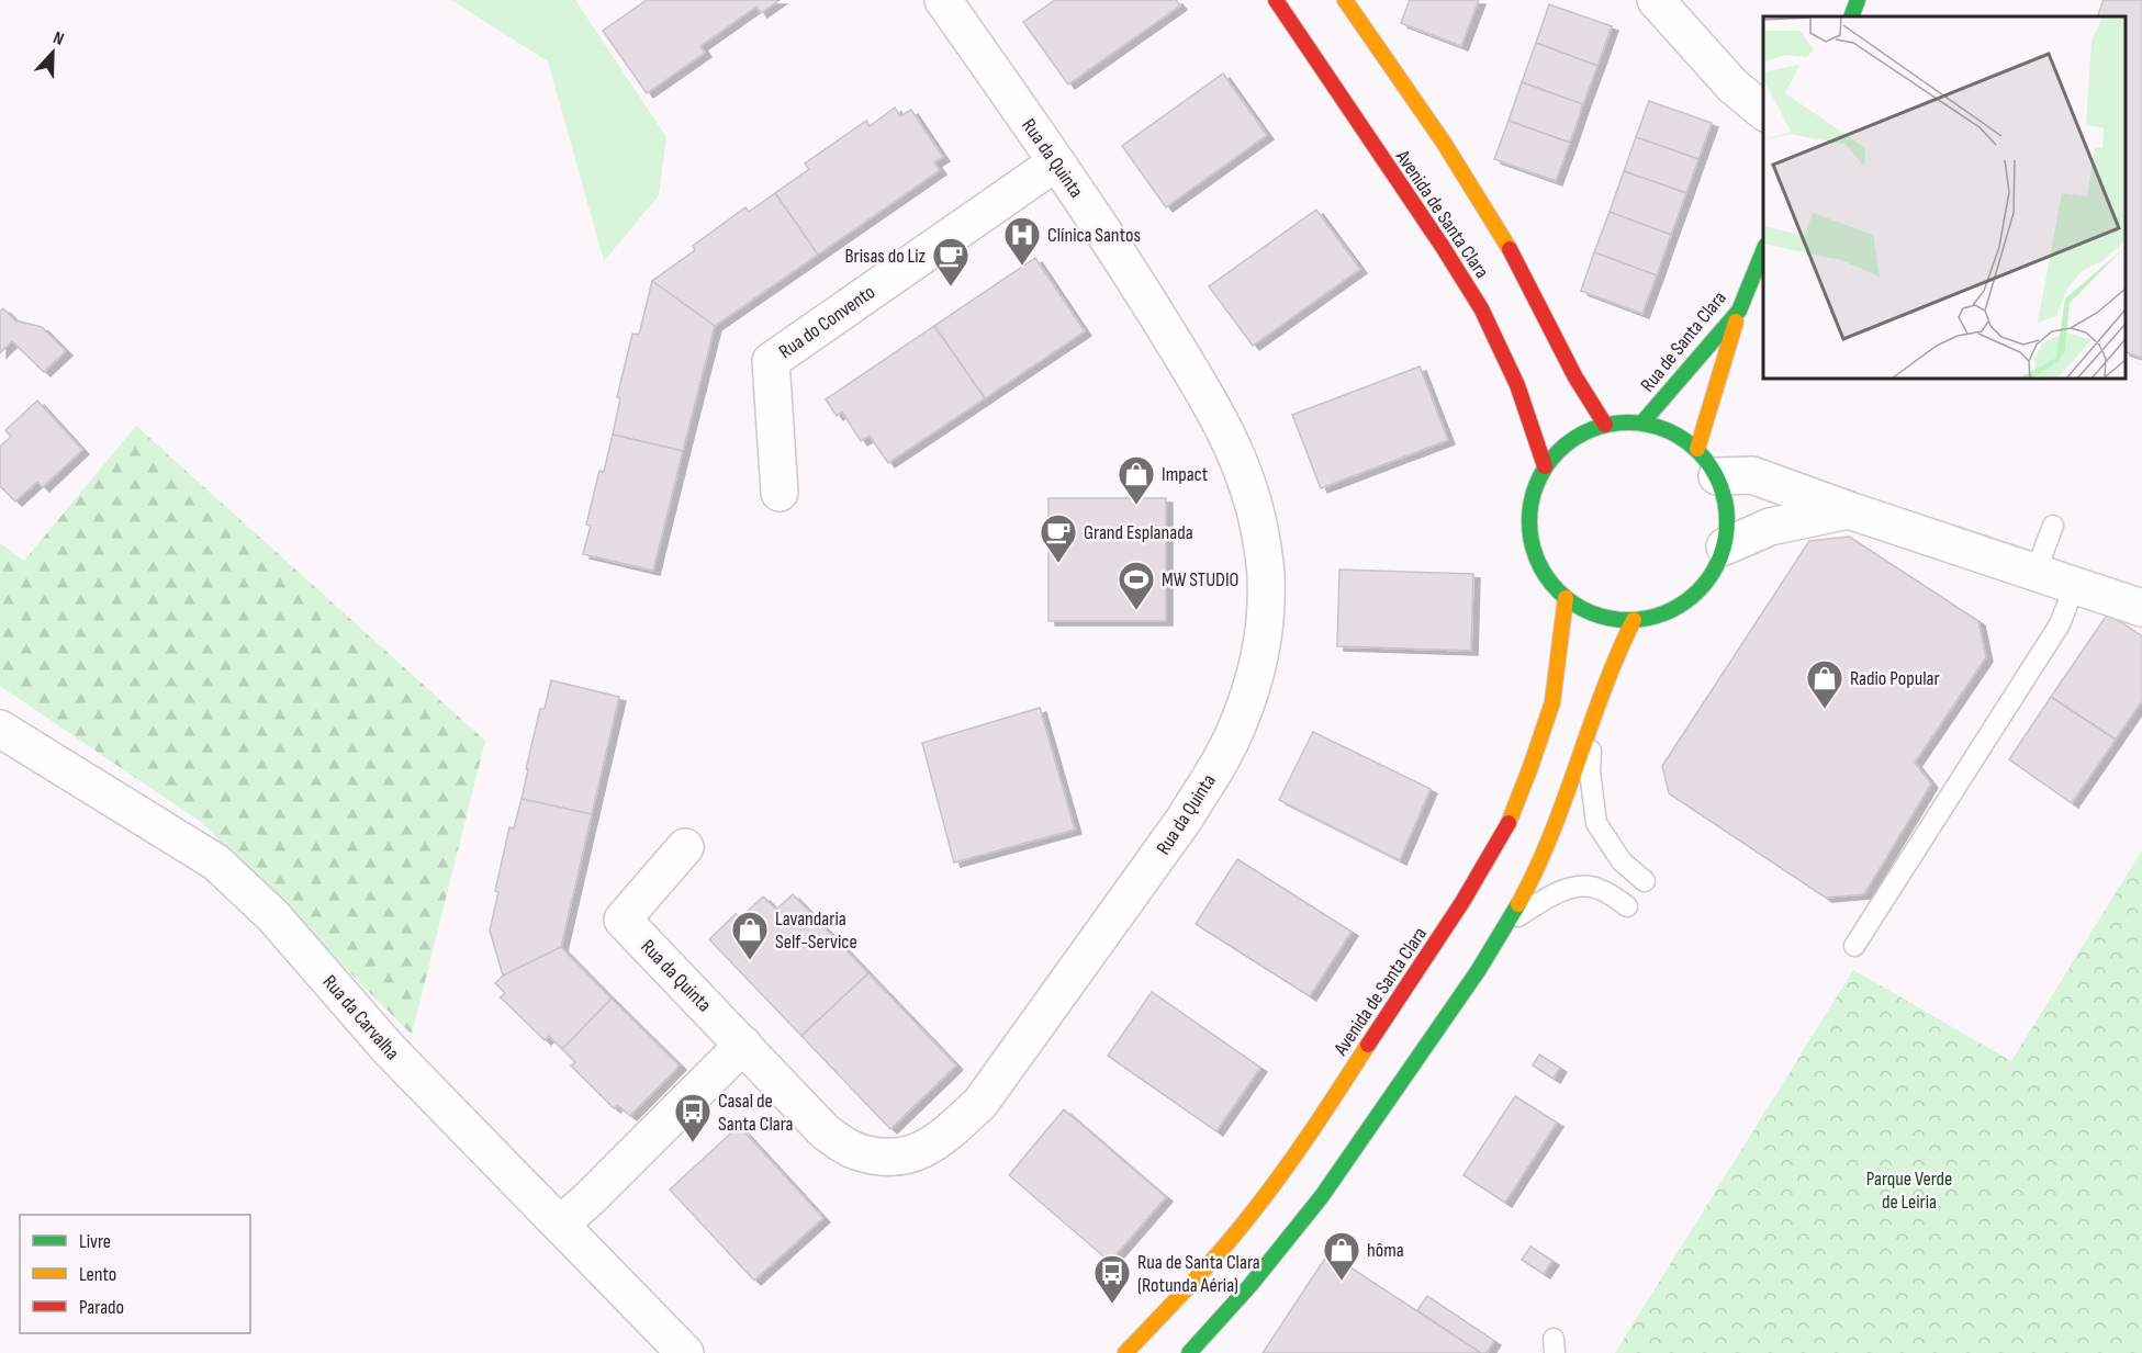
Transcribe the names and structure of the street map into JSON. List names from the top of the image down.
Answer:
{
  "streets": {
    "main road": ["Avenida de Santa Clara", "Rua de Santa Clara"],
    "street": ["Rua da Quinta", "Rua do Convento", "Rua da Carvalha"]
  },
  "crossings": [
    ["Rua da Quinta", "Rua do Convento"],
    ["Avenida de Santa Clara", "Rua de Santa Clara"]
  ],
  "parks": ["Parque Verde de Leiria"],
  "places": {
    "hospital": ["Clínica Santos"],
    "cafe": ["Brisas do Liz", "Grand Esplanada"],
    "shop": [
      "Impact",
      "Radio Popular",
      "Lavandaria Self-Service",
      "hôma"
    ],
    "sports": ["MW STUDIO"],
    "bus stop": ["Casal de Santa Clara", "Rua de Santa Clara (Rotunda Aéria)"]
  },
  "legend": ["Livre", "Lento", "Parado"],
  "north": "top"
}
